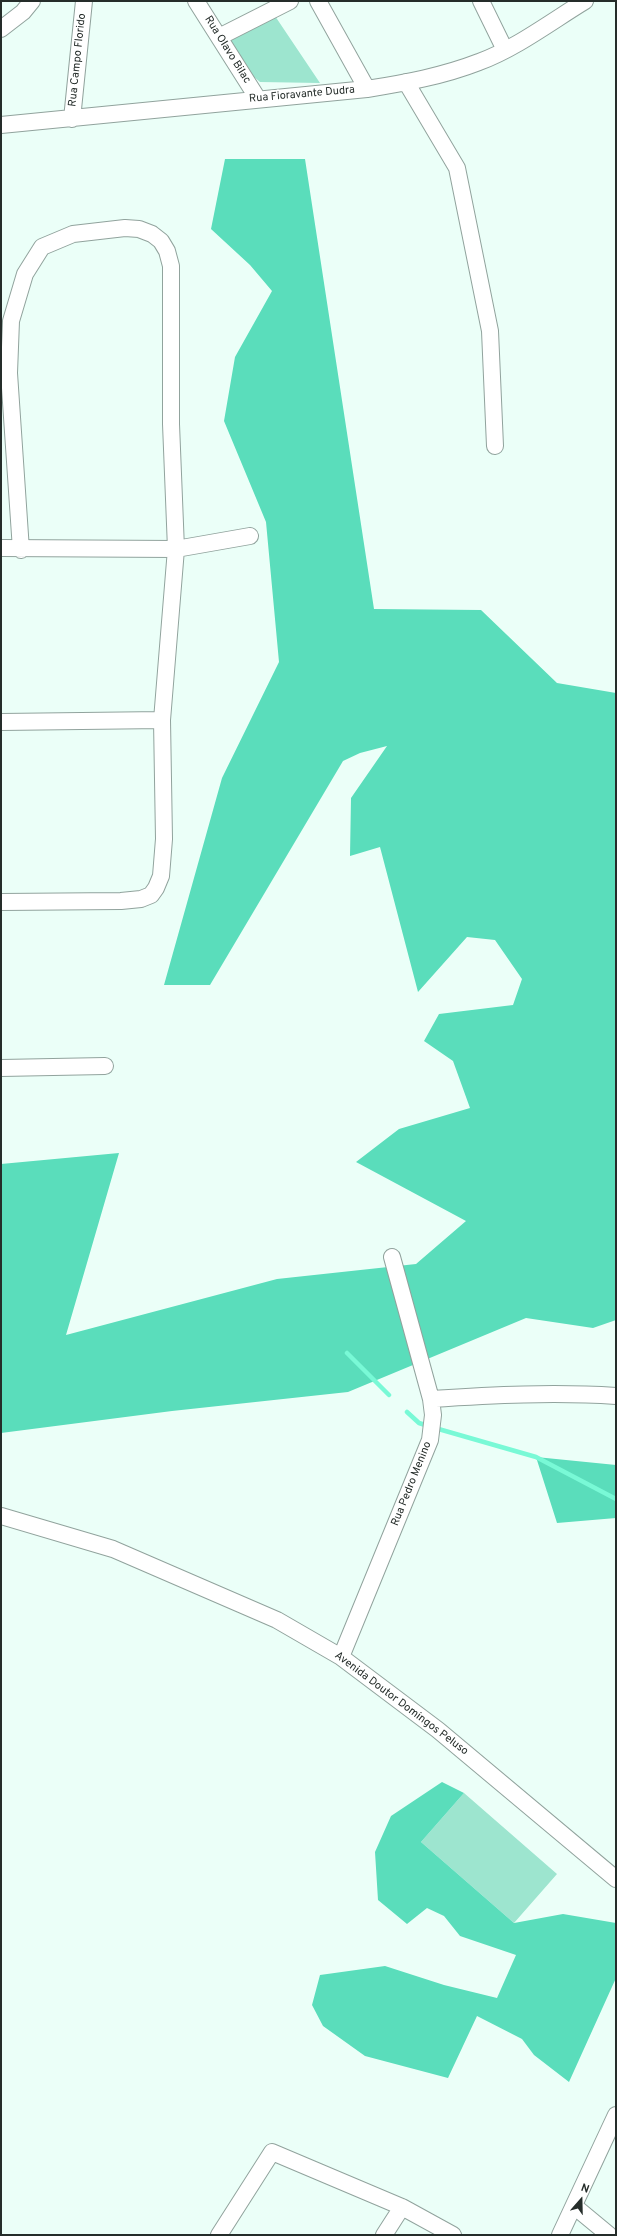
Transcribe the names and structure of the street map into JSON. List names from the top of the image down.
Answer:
{
  "streets": {
    "street": [
      "Rua Olavo Bilac",
      "Rua Campo Florido",
      "Rua Fioravante Dudra",
      "Rua Pedro Menino",
      "Avenida Doutor Domingos Peluso"
    ]
  },
  "crossings": [
    ["Rua Olavo Bilac", "Rua Fioravante Dudra"],
    ["Rua Campo Florido", "Rua Fioravante Dudra"],
    ["Rua Pedro Menino", "Avenida Doutor Domingos Peluso"]
  ],
  "north": "top"
}
